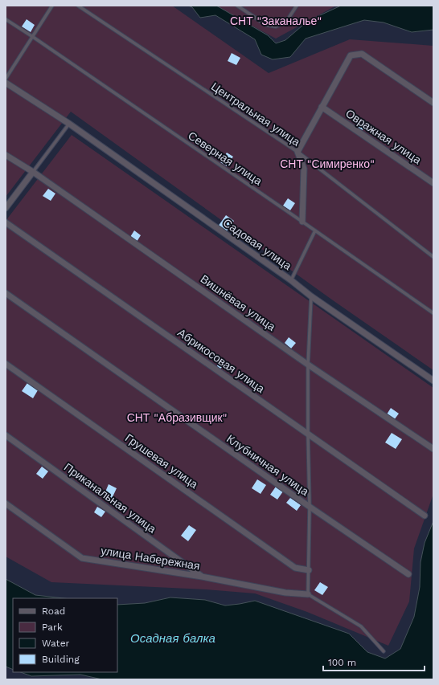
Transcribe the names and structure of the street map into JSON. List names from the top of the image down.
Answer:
{
  "streets": {
    "street": [
      "Овражная улица",
      "Садовая улица",
      "Вишнёвая улица",
      "Абрикосовая улица",
      "Грушевая улица",
      "Клубничная улица",
      "Приканальная улица",
      "улица Набережная"
    ],
    "lane": ["Центральная улица", "Северная улица"]
  },
  "crossings": [
    ["Приканальная улица", "улица Набережная"]
  ],
  "water": ["Осадная балка"],
  "parks": ["СНТ \"Заканалье\"", "СНТ \"Симиренко\"", "СНТ \"Абразивщик\""],
  "legend": [
    "Road",
    "Park",
    "Water",
    "Building"
  ],
  "scale_bar": "100 m"
}
